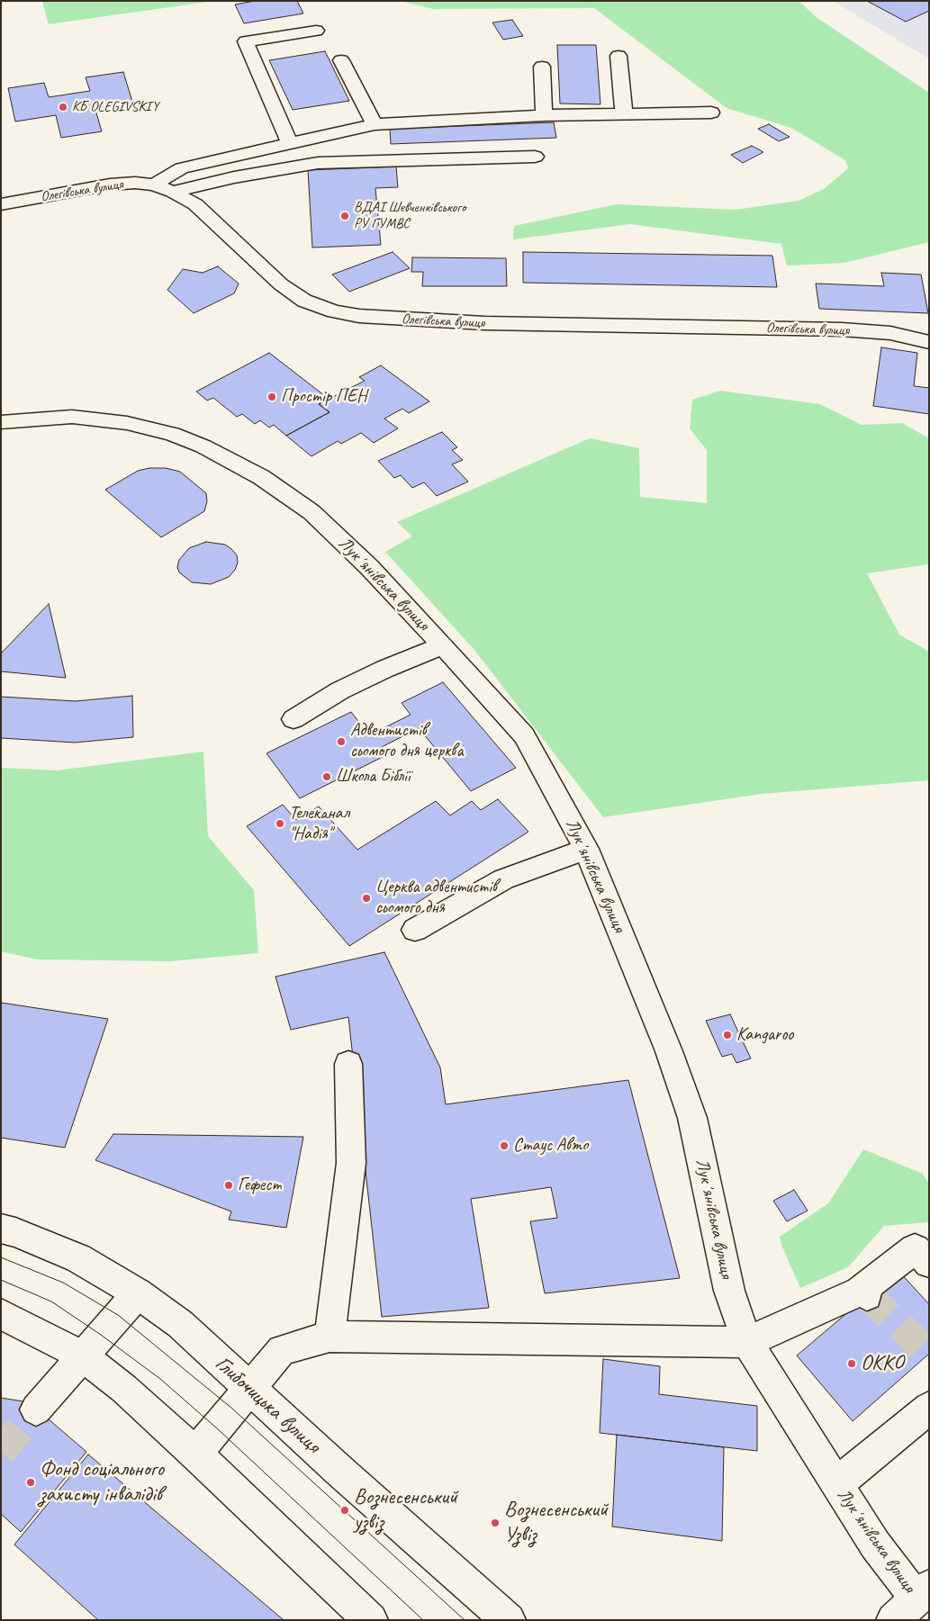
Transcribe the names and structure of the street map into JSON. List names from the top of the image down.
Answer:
{
  "streets": {
    "street": ["Олегівська вулиця", "Лукʼянівська вулиця", "Глибочицька вулиця"]
  },
  "places": [
    "КБ OLEGIVSKIY",
    "ВДАІ Шевченківського РУ ГУМВС",
    "Простір ПЕН",
    "Адвентистів сьомого дня церква",
    "Школа Біблії",
    "Телеканал \"Надія\"",
    "Церква адвентистів сьомого дня",
    "Kangaroo",
    "Стаус Авто",
    "Гефест",
    "ОККО",
    "Фонд соціального захисту інвалідів",
    "Вознесенський узвіз",
    "Вознесенський Узвіз"
  ]
}
